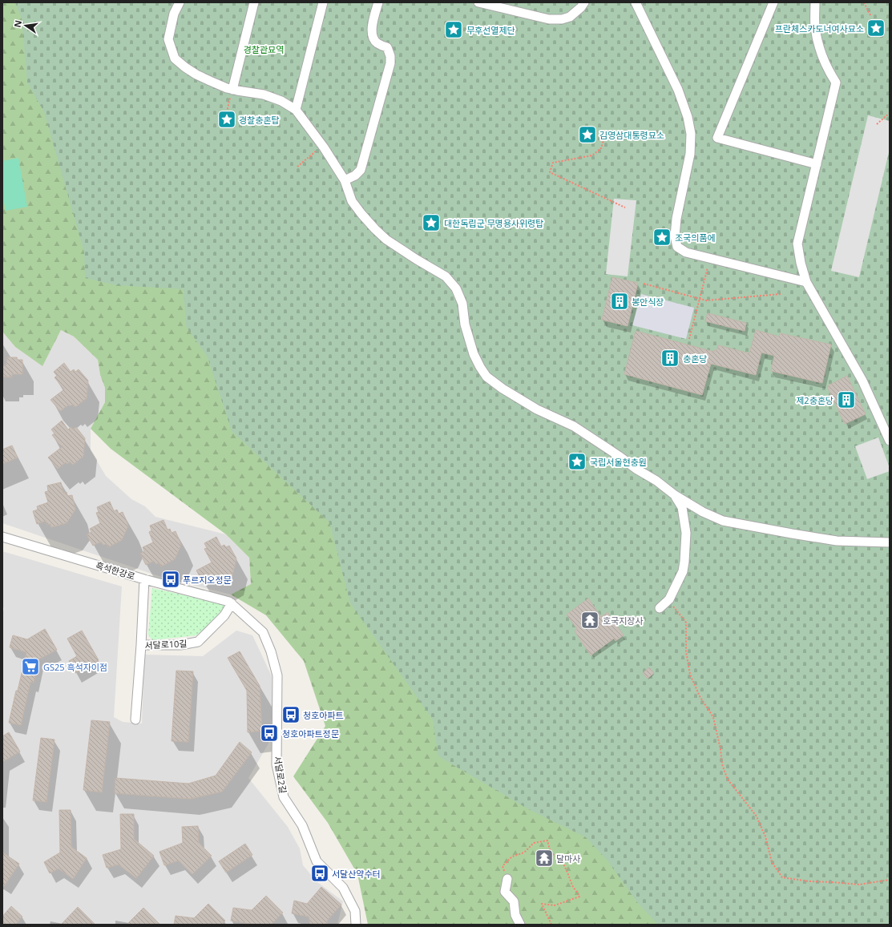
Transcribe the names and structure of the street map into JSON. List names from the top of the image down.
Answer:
{
  "streets": {
    "street": ["흑석한강로", "서달로10길", "서달로2길"]
  },
  "crossings": [
    ["흑석한강로", "서달로10길"],
    ["흑석한강로", "서달로2길"],
    ["서달로10길", "서달로2길"]
  ],
  "parks": ["경찰관묘역"],
  "places": {
    "place": [
      "프란체스카도너여사묘소",
      "무후선열제단",
      "경찰충혼탑",
      "김영삼대통령묘소",
      "대한독립군 무명용사위령탑",
      "조국의품에",
      "국립서울현충원"
    ],
    "building": ["봉안식장", "충혼당", "제2충혼당"],
    "bus stop": [
      "푸르지오정문",
      "청호아파트",
      "청호아파트정문",
      "서달산약수터"
    ],
    "temple": ["호국지장사", "달마사"],
    "supermarket": ["GS25 흑석자이점"]
  },
  "north": "left"
}
